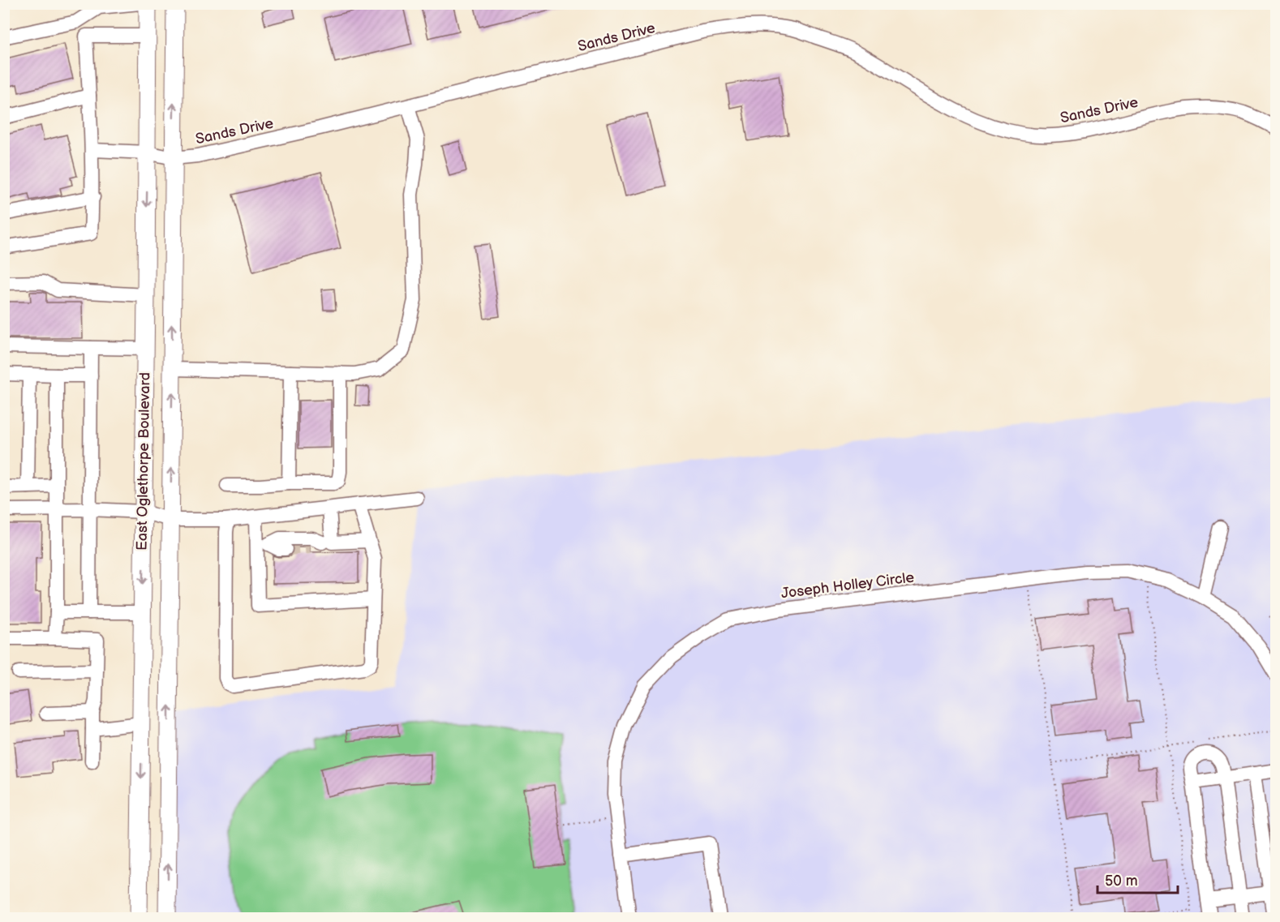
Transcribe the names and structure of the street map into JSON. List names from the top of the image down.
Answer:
{
  "streets": {
    "main road": ["East Oglethorpe Boulevard"],
    "street": ["Sands Drive", "Joseph Holley Circle"]
  },
  "crossings": [
    ["Sands Drive", "East Oglethorpe Boulevard"]
  ],
  "scale_bar": "50 m"
}
